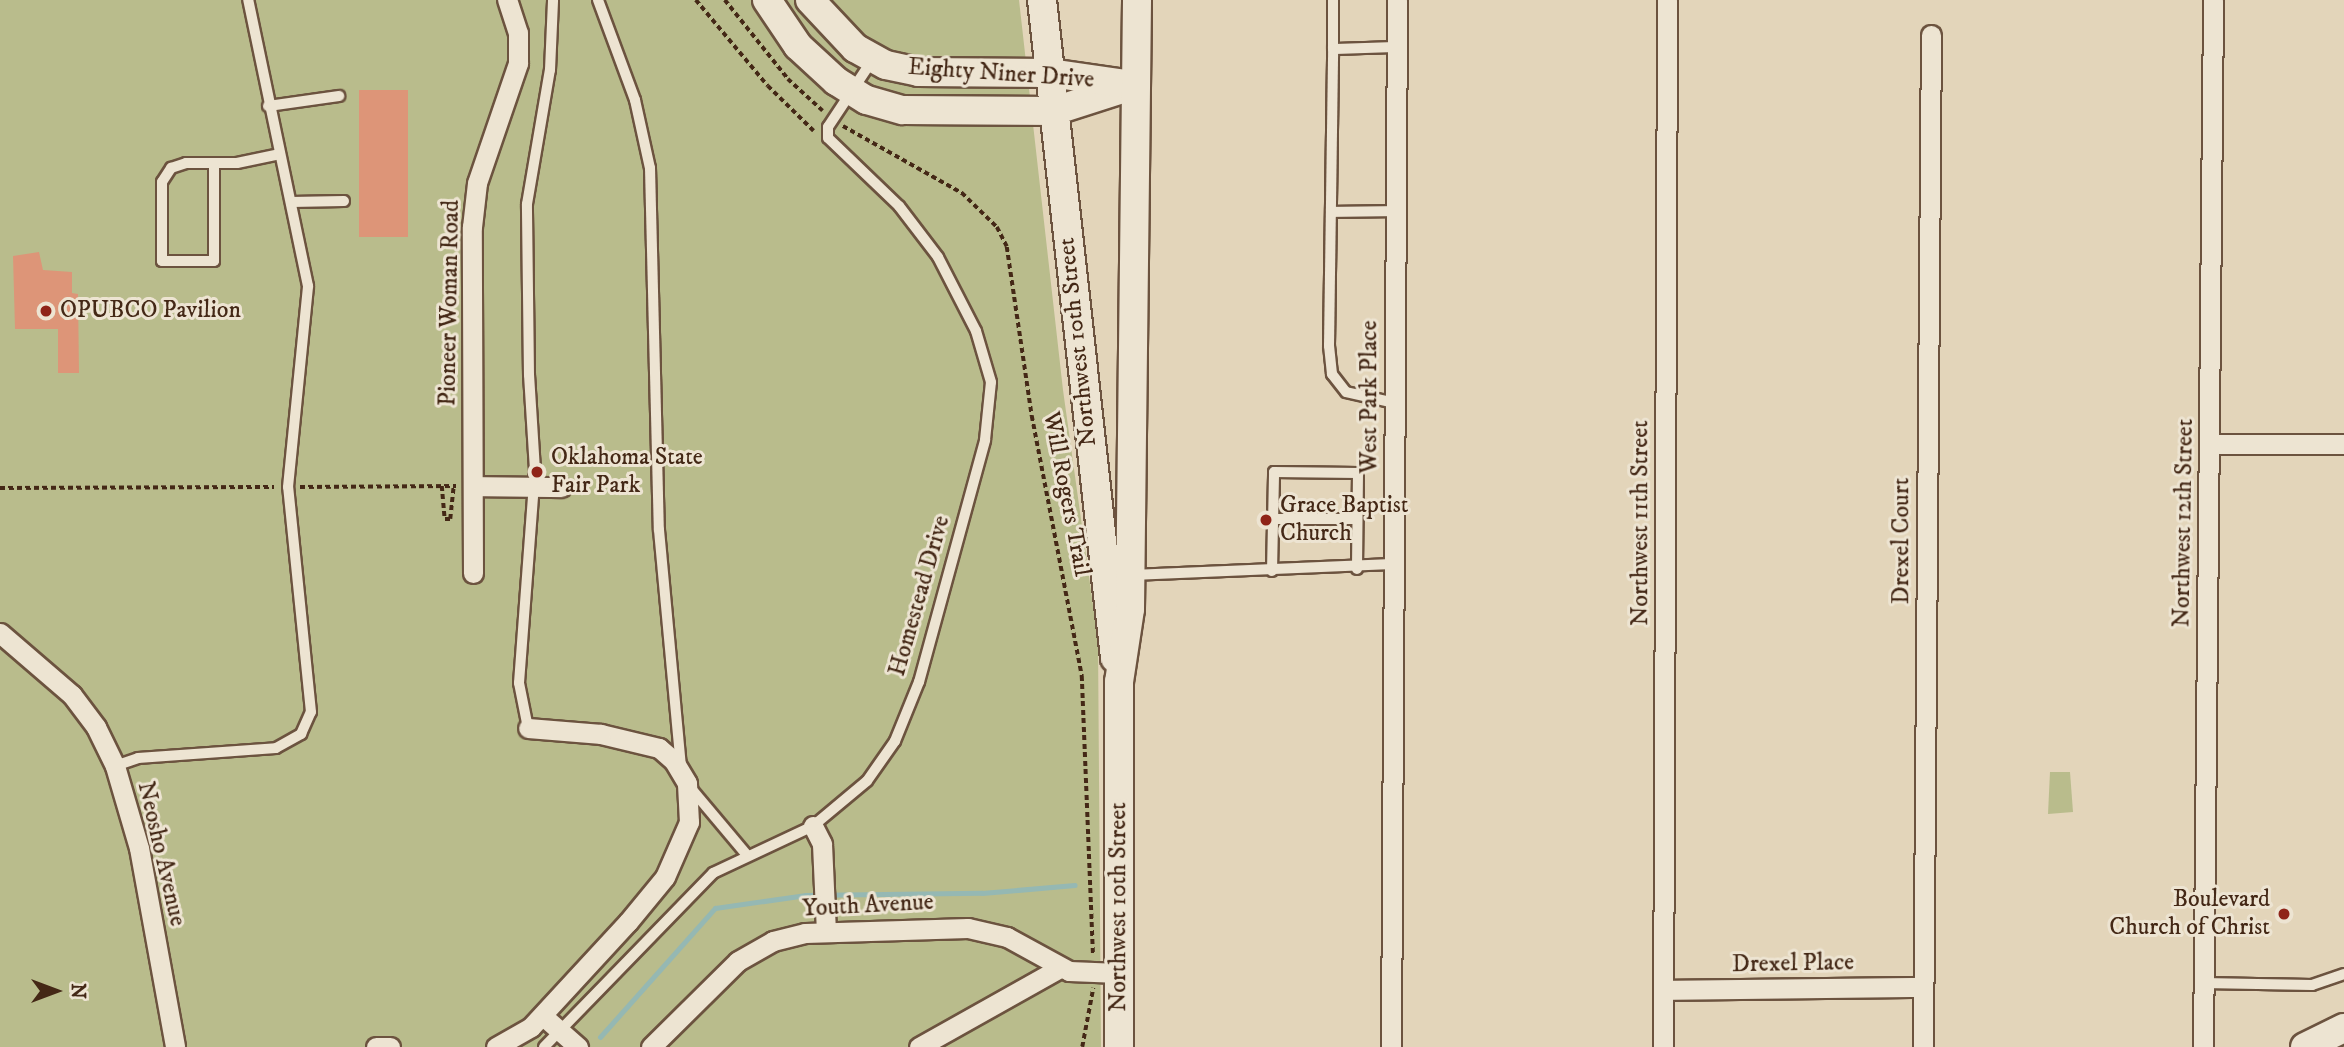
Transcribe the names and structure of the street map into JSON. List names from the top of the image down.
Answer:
{
  "streets": {
    "main road": ["Eighty Niner Drive", "Northwest 10th Street"],
    "street": [
      "Pioneer Woman Road",
      "West Park Place",
      "Northwest 11th Street",
      "Northwest 12th Street",
      "Drexel Court",
      "Neosho Avenue",
      "Youth Avenue",
      "Drexel Place"
    ],
    "lane": ["Homestead Drive"],
    "path": ["Will Rogers Trail"]
  },
  "crossings": [
    ["Eighty Niner Drive", "Northwest 10th Street"],
    ["Northwest 10th Street", "Youth Avenue"],
    ["Northwest 11th Street", "Drexel Place"],
    ["Drexel Court", "Drexel Place"]
  ],
  "places": [
    "OPUBCO Pavilion",
    "Oklahoma State Fair Park",
    "Grace Baptist Church",
    "Boulevard Church of Christ"
  ],
  "north": "right"
}
